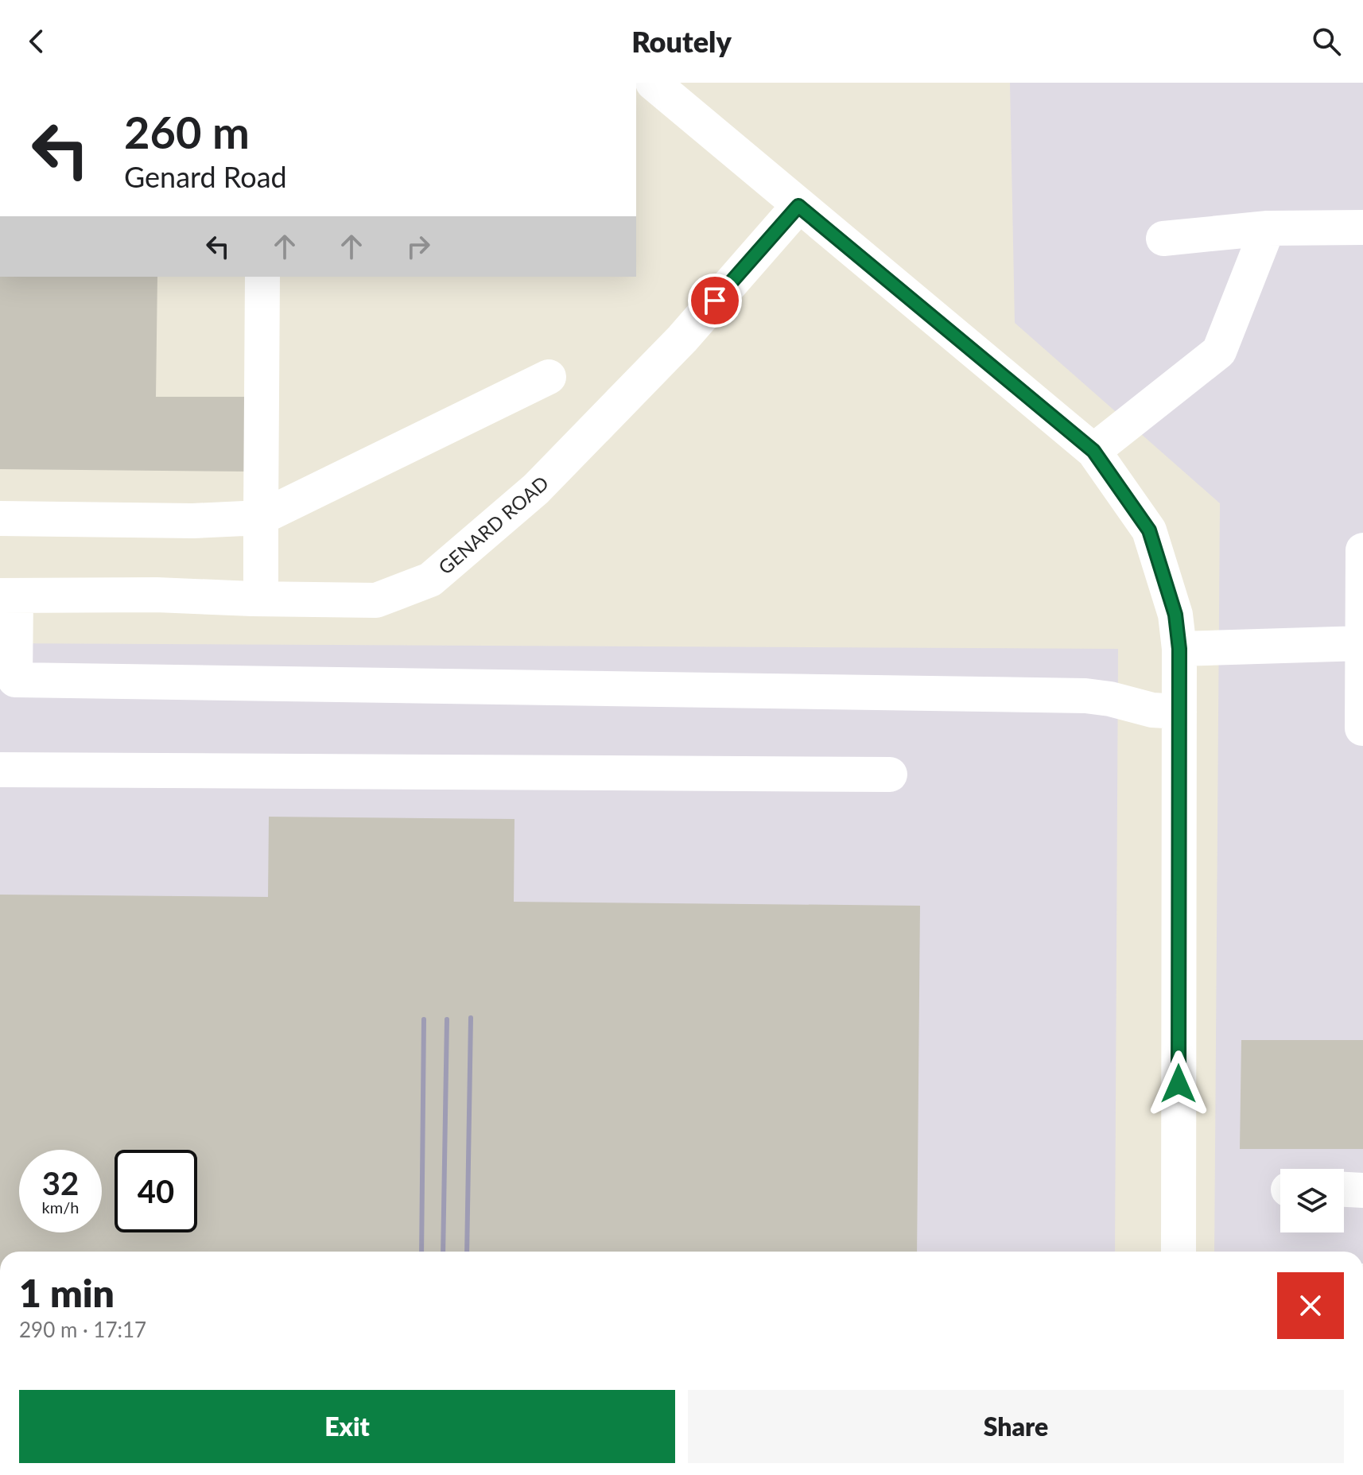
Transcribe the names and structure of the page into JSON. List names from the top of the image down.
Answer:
{
  "streets": {
    "street": ["GENARD ROAD"]
  },
  "page": {
    "header": "Routely",
    "turn": ["260 m", "Genard Road"],
    "speed": "32 km/h",
    "limit": "40",
    "heading": ["1 min", "290 m · 17:17"],
    "buttons": ["Exit", "Share"]
  }
}
